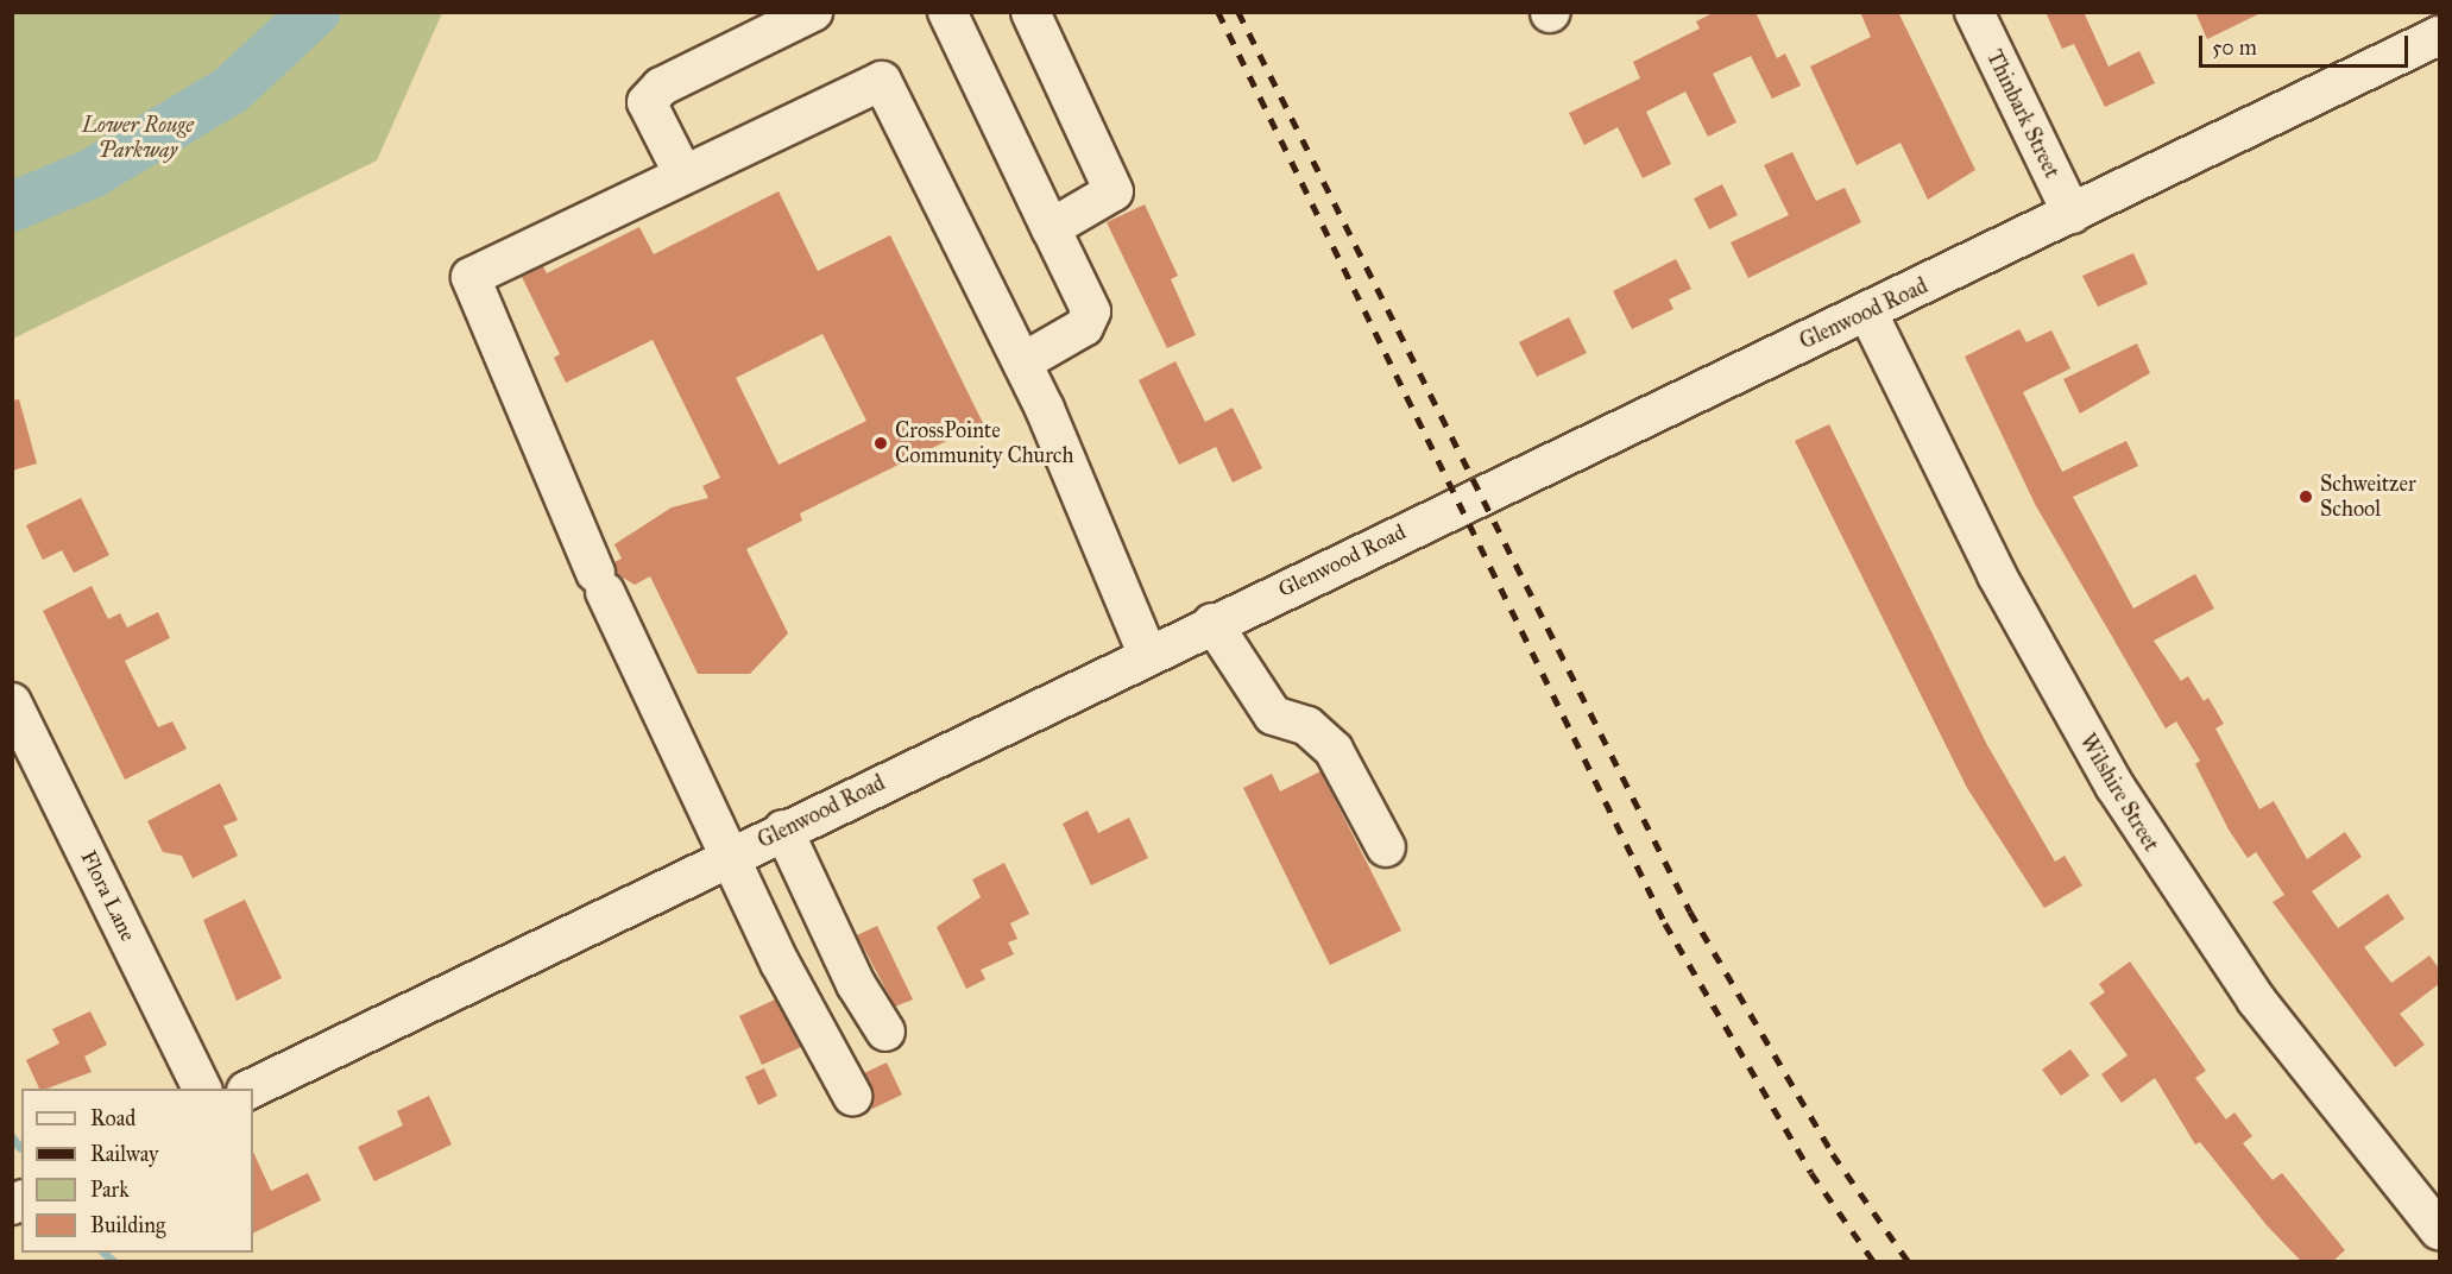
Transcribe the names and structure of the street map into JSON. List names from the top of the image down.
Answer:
{
  "streets": {
    "street": [
      "Thinbark Street",
      "Glenwood Road",
      "Wilshire Street",
      "Flora Lane"
    ]
  },
  "crossings": [
    ["Thinbark Street", "Glenwood Road"],
    ["Glenwood Road", "Wilshire Street"]
  ],
  "parks": ["Lower Rouge Parkway"],
  "places": ["CrossPointe Community Church", "Schweitzer School"],
  "legend": [
    "Road",
    "Railway",
    "Park",
    "Building"
  ],
  "scale_bar": "50 m"
}
